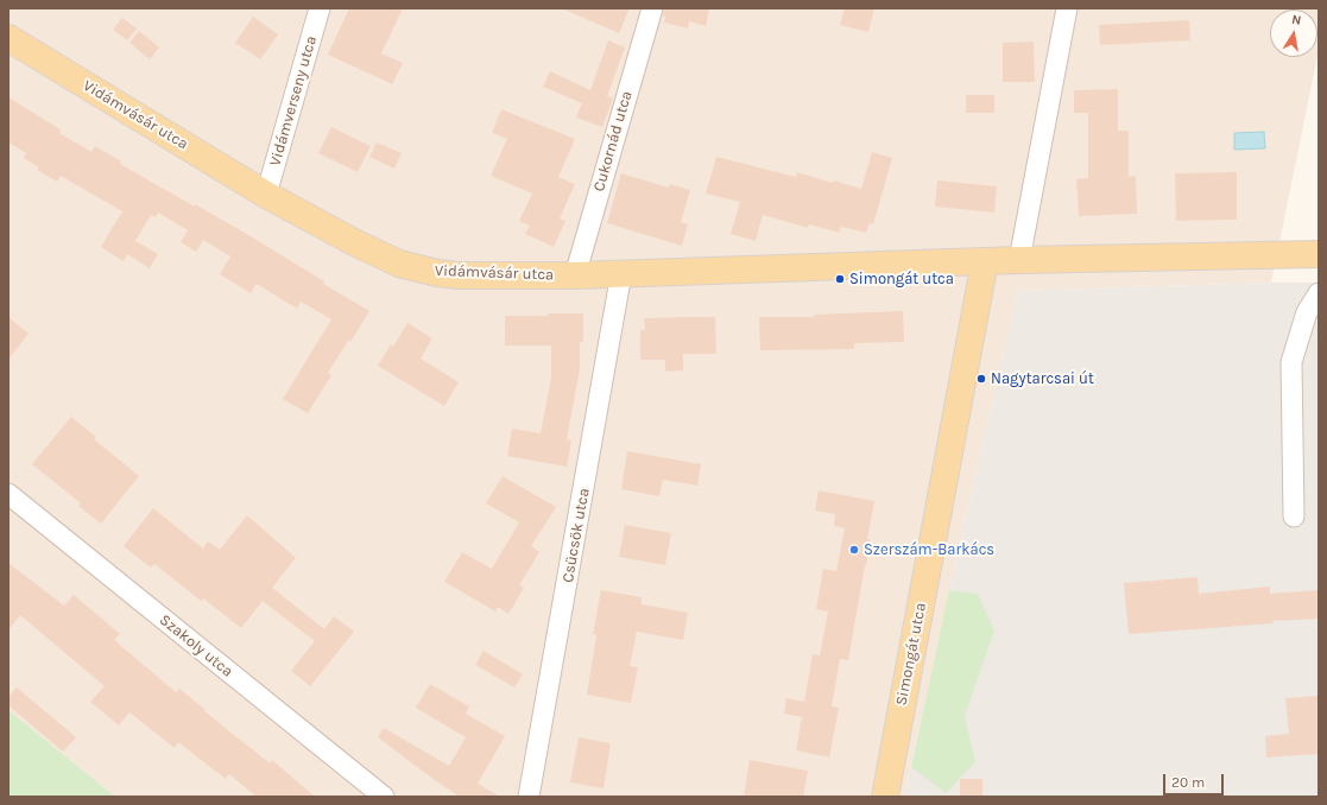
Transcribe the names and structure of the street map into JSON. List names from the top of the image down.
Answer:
{
  "streets": {
    "main road": ["Vidámvásár utca", "Simongát utca"],
    "street": [
      "Vidámverseny utca",
      "Cukornád utca",
      "Csücsök utca",
      "Szakoly utca"
    ]
  },
  "crossings": [
    ["Vidámverseny utca", "Vidámvásár utca"],
    ["Vidámvásár utca", "Cukornád utca"],
    ["Vidámvásár utca", "Csücsök utca"],
    ["Vidámvásár utca", "Simongát utca"]
  ],
  "places": ["Simongát utca", "Nagytarcsai út", "Szerszám-Barkács"],
  "scale_bar": "20 m",
  "north": "top"
}
